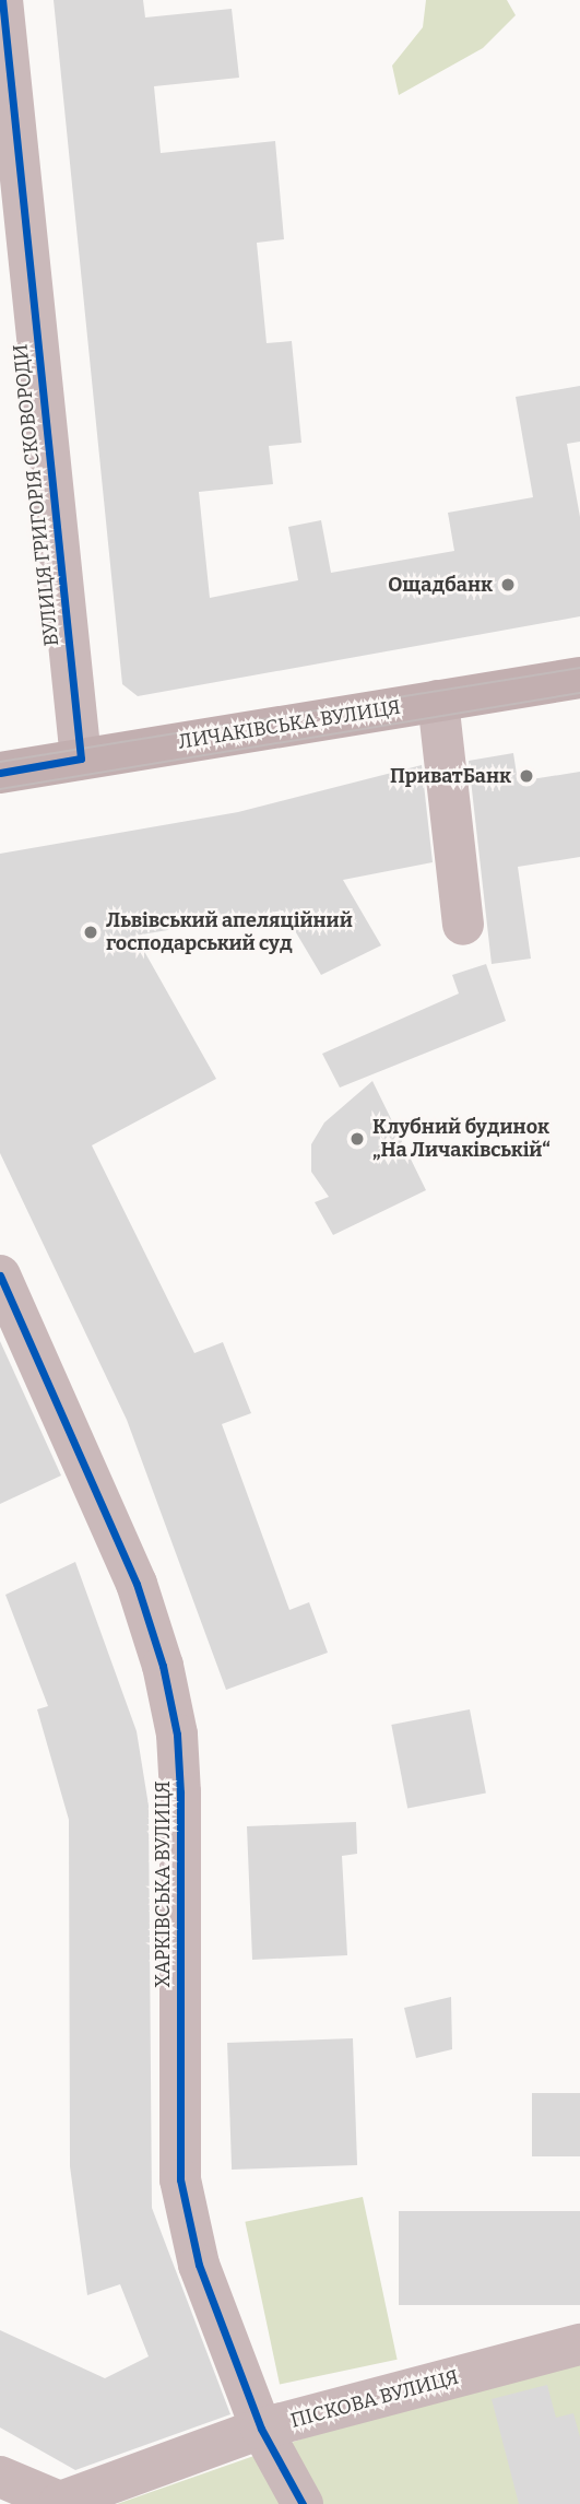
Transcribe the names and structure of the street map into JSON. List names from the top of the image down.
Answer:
{
  "streets": {
    "main road": ["ЛИЧАКІВСЬКА ВУЛИЦЯ"],
    "street": ["ВУЛИЦЯ ГРИГОРІЯ СКОВОРОДИ", "ХАРКІВСЬКА ВУЛИЦЯ", "ПІСКОВА ВУЛИЦЯ"]
  },
  "crossings": [
    ["ВУЛИЦЯ ГРИГОРІЯ СКОВОРОДИ", "ЛИЧАКІВСЬКА ВУЛИЦЯ"],
    ["ХАРКІВСЬКА ВУЛИЦЯ", "ПІСКОВА ВУЛИЦЯ"]
  ],
  "places": [
    "Ощадбанк",
    "ПриватБанк",
    "Львівський апеляційний господарський суд",
    "Клубний будинок „На Личаківській“"
  ]
}
